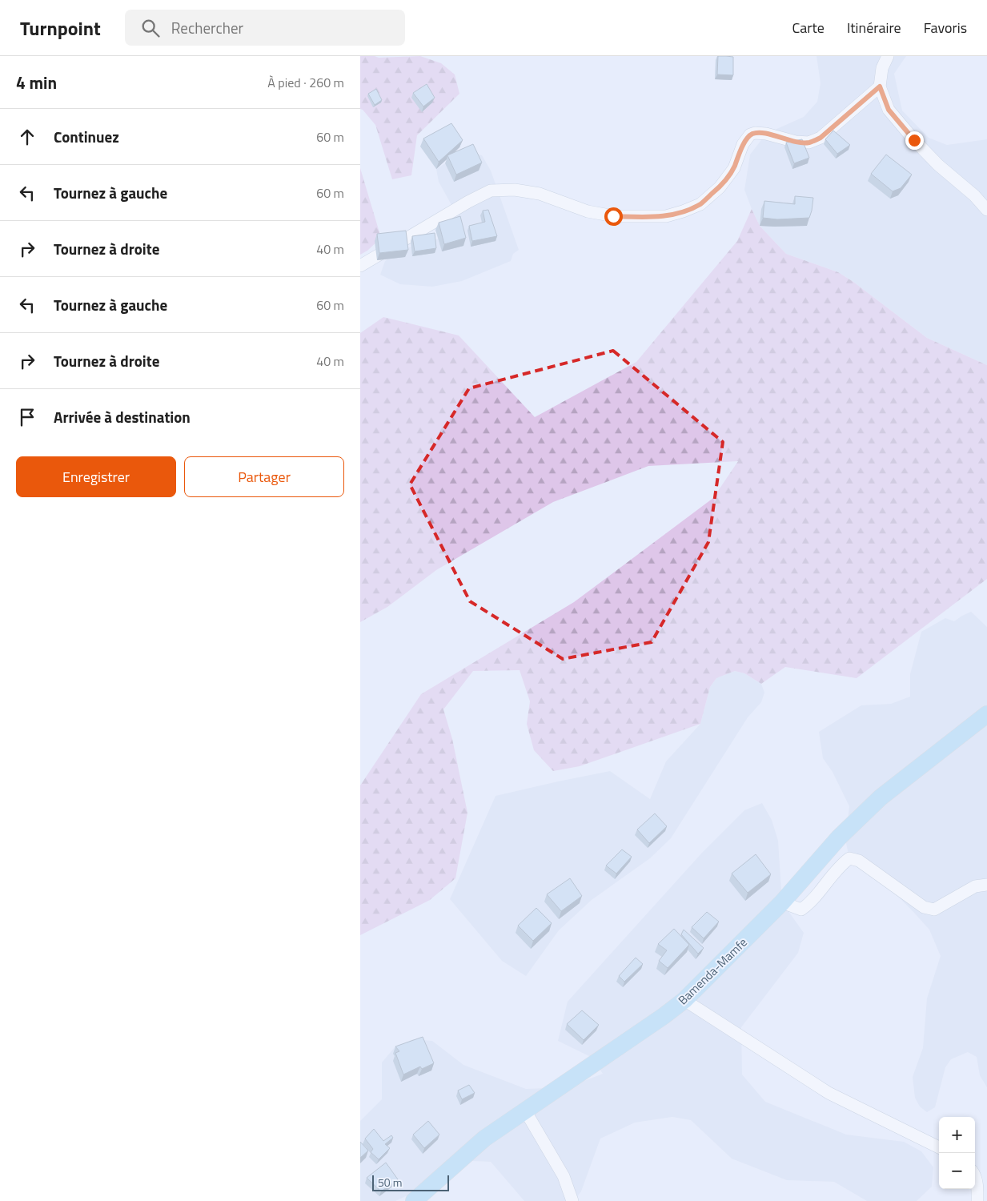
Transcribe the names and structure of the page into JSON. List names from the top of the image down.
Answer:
{
  "streets": {
    "highway": ["Bamenda-Mamfe"]
  },
  "scale_bar": "50 m",
  "page": {
    "header": "Turnpoint",
    "search": "Rechercher",
    "nav": ["Carte", "Itinéraire", "Favoris"],
    "heading": ["4 min", "À pied · 260 m"],
    "list": [
      ["Continuez", "60 m"],
      ["Tournez à gauche", "60 m"],
      ["Tournez à droite", "40 m"],
      ["Tournez à gauche", "60 m"],
      ["Tournez à droite", "40 m"],
      "Arrivée à destination"
    ],
    "buttons": ["Enregistrer", "Partager"],
    "map_buttons": ["+", "−"],
    "scale": "50 m"
  }
}
